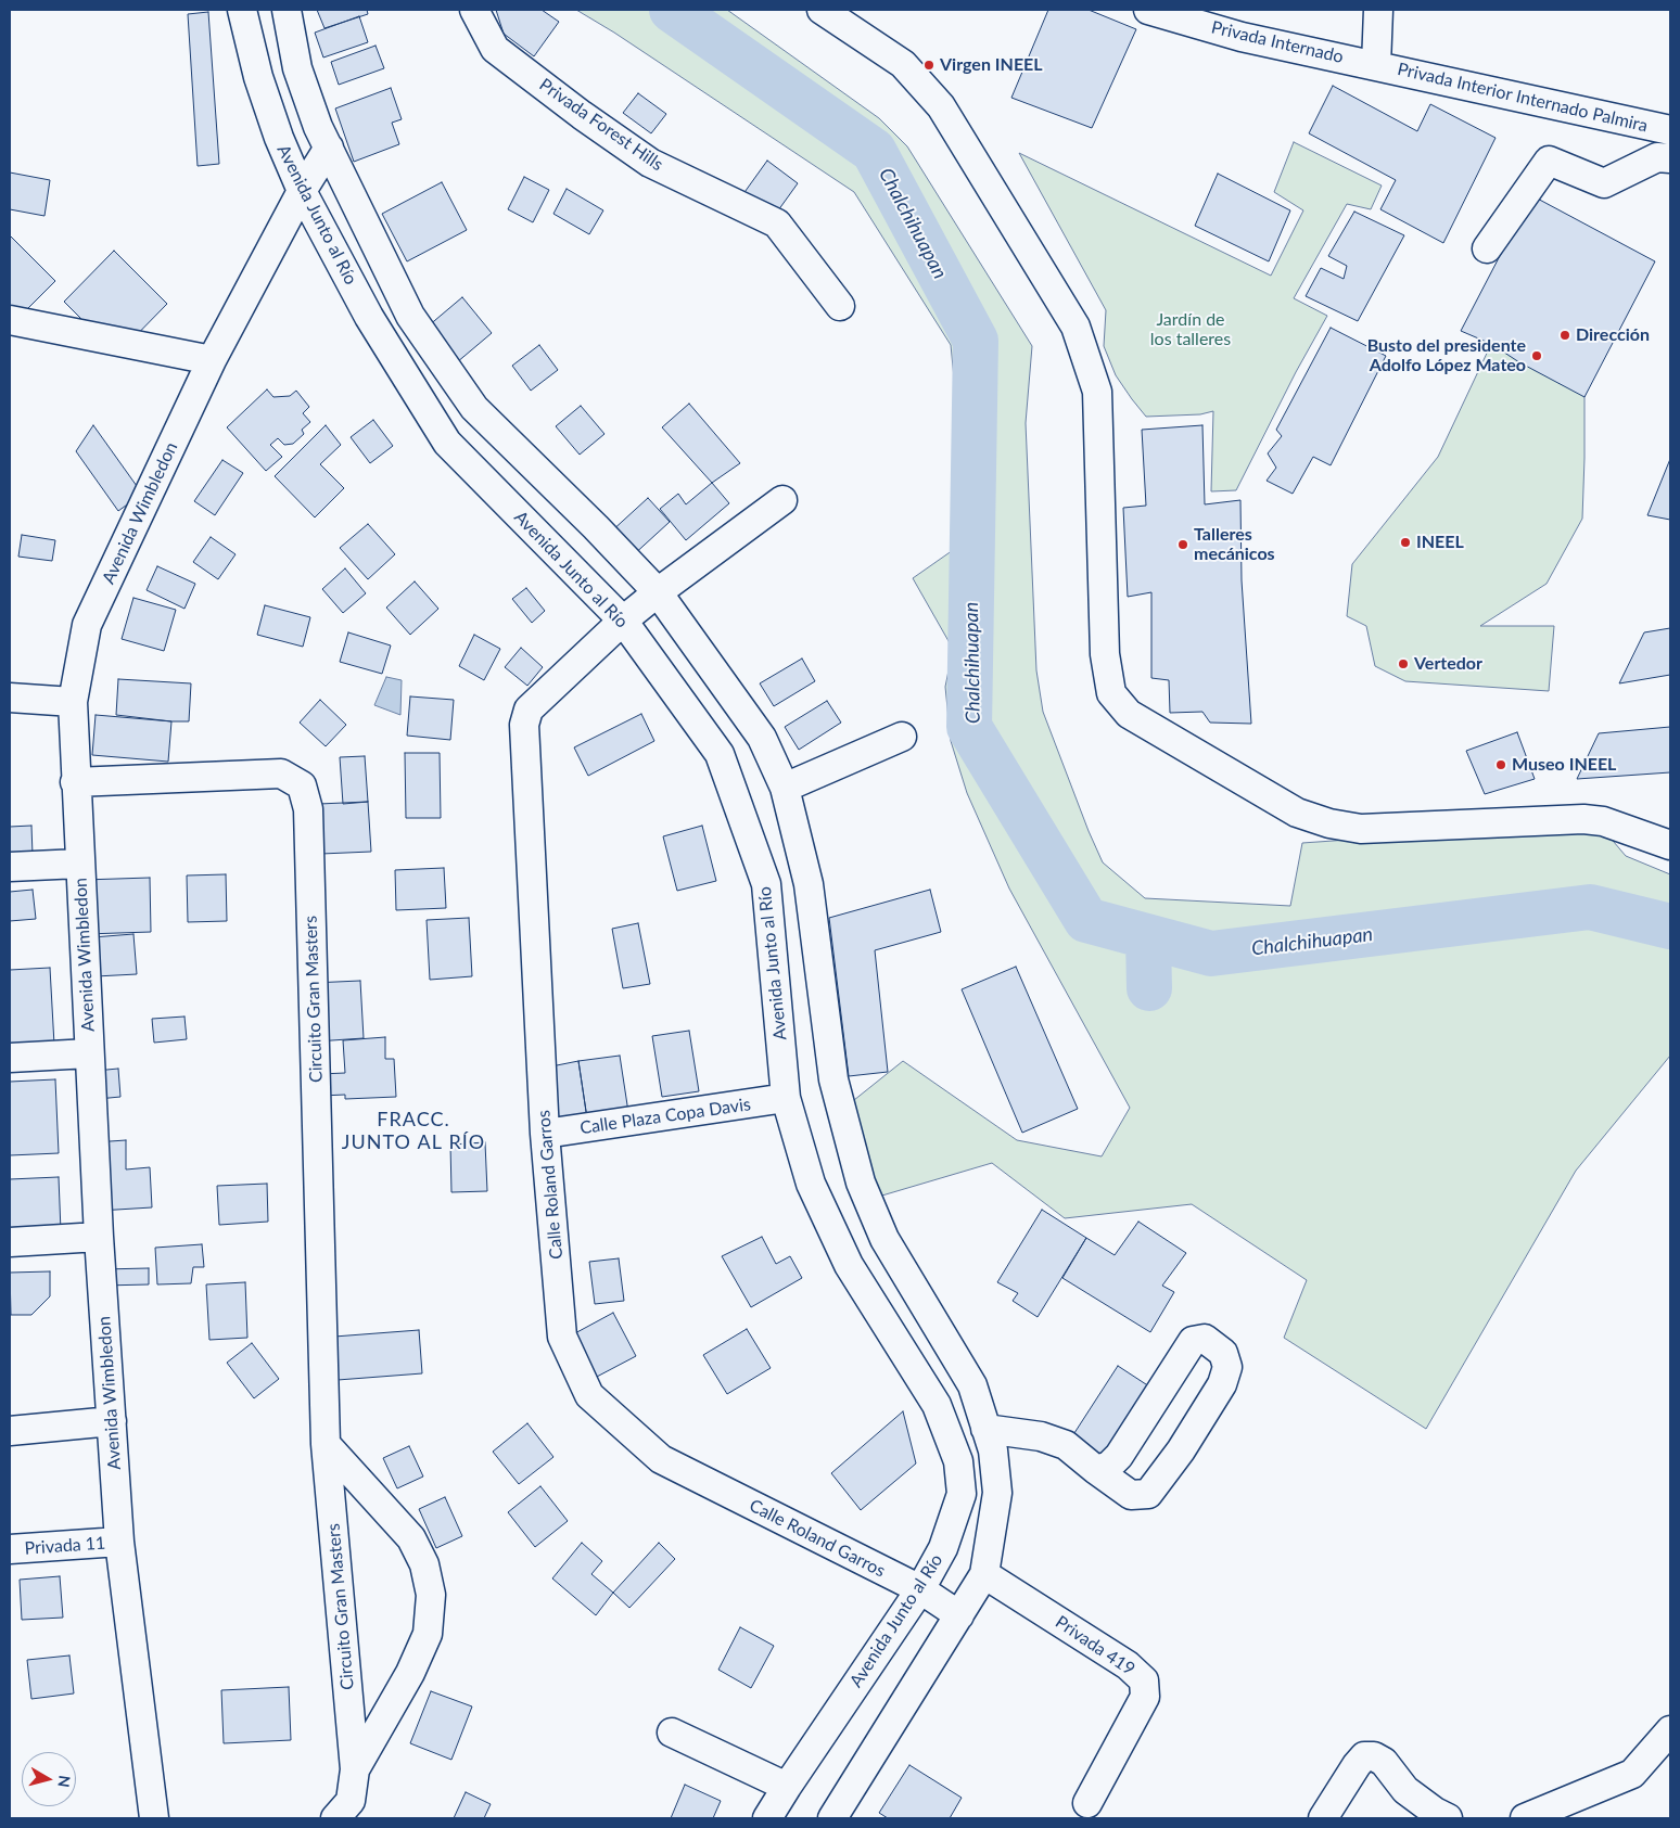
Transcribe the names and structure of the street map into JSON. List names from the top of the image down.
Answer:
{
  "streets": {
    "street": [
      "Privada Internado",
      "Privada Interior Internado Palmira",
      "Privada Forest Hills",
      "Avenida Junto al Río",
      "Avenida Wimbledon",
      "Circuito Gran Masters",
      "Calle Plaza Copa Davis",
      "Calle Roland Garros",
      "Privada 11",
      "Privada 419"
    ]
  },
  "crossings": [
    ["Privada Internado", "Privada Interior Internado Palmira"],
    ["Avenida Junto al Río", "Avenida Wimbledon"],
    ["Avenida Junto al Río", "Calle Plaza Copa Davis"],
    ["Avenida Junto al Río", "Calle Roland Garros"],
    ["Avenida Wimbledon", "Circuito Gran Masters"],
    ["Avenida Wimbledon", "Privada 11"],
    ["Calle Plaza Copa Davis", "Calle Roland Garros"]
  ],
  "districts": ["FRACC. JUNTO AL RÍO"],
  "water": ["Chalchihuapan"],
  "parks": ["Jardín de los talleres"],
  "places": [
    "Virgen INEEL",
    "Dirección",
    "Busto del presidente Adolfo López Mateo",
    "INEEL",
    "Talleres mecánicos",
    "Vertedor",
    "Museo INEEL"
  ],
  "north": "right"
}
